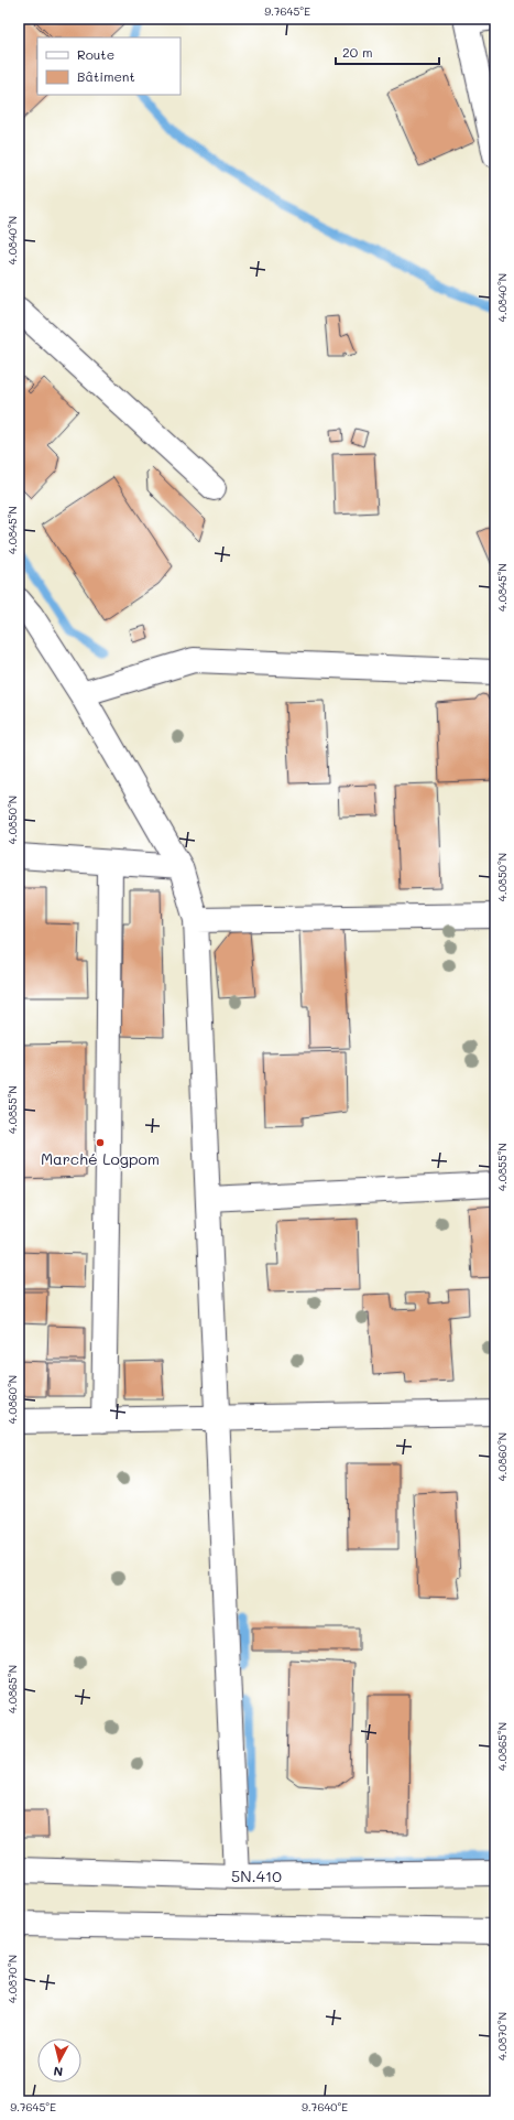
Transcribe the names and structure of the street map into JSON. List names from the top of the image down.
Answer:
{
  "streets": {
    "street": ["5N.410"]
  },
  "places": ["Marché Logpom"],
  "legend": ["Route", "Bâtiment"],
  "scale_bar": "20 m",
  "north": "bottom",
  "coordinates": [
    "9.7645°E",
    "4.0840°N",
    "4.0845°N",
    "4.0850°N",
    "4.0855°N",
    "4.0860°N",
    "4.0865°N",
    "4.0870°N",
    "9.7640°E"
  ]
}
